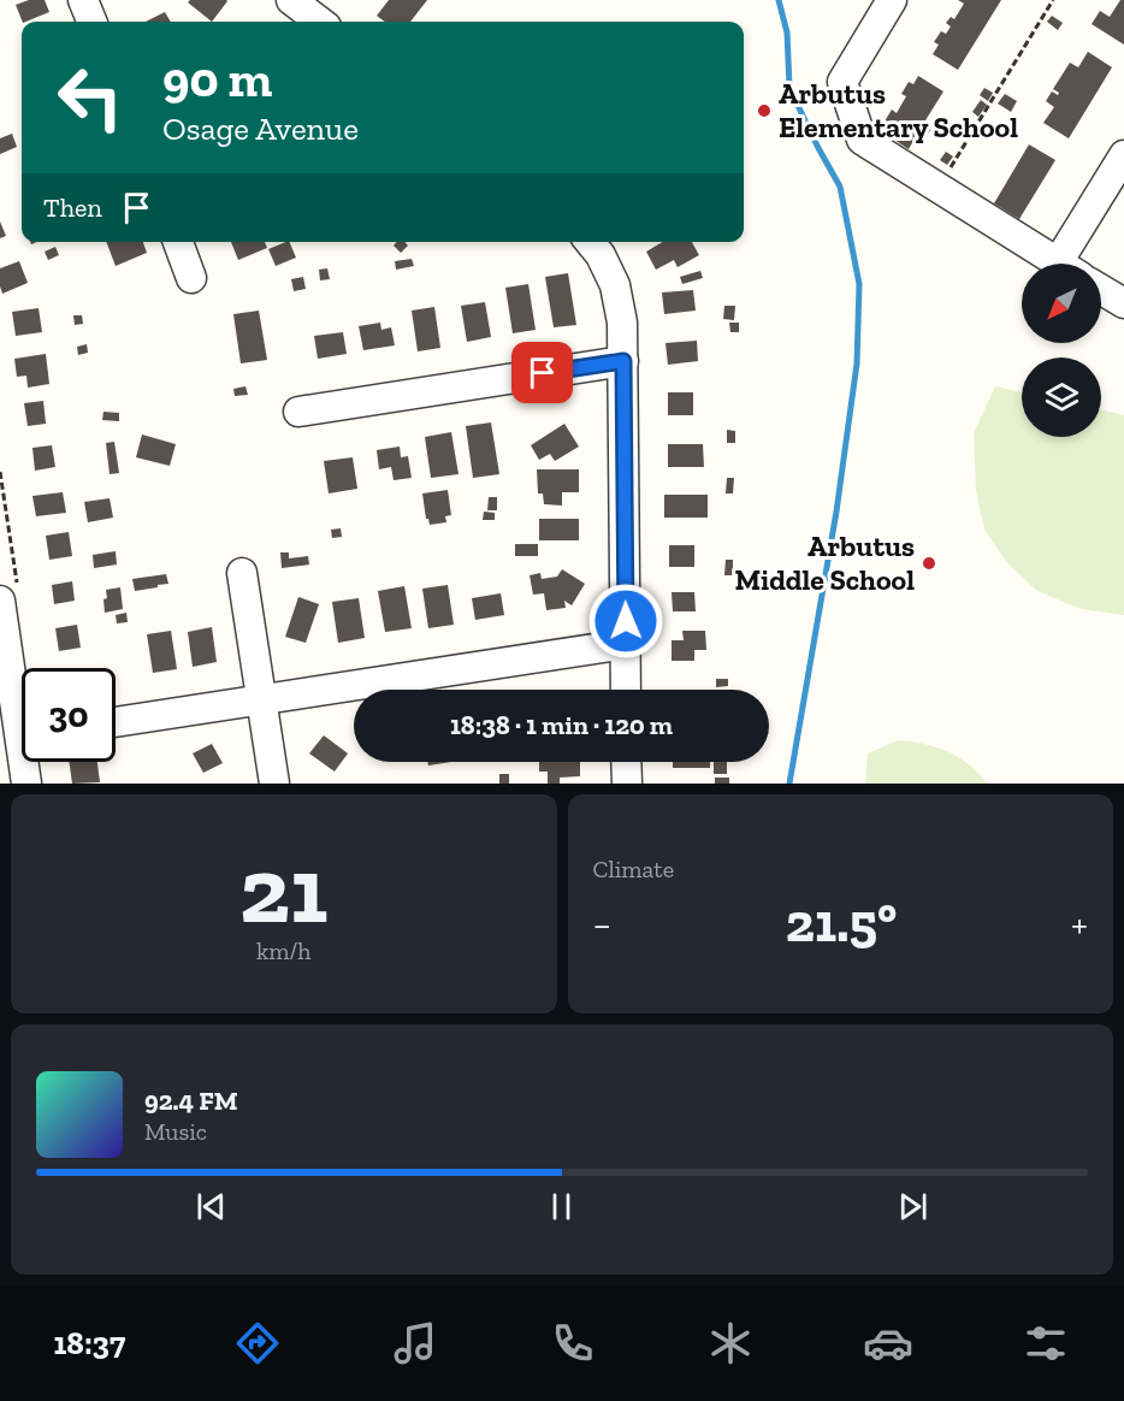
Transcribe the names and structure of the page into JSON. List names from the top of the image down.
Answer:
{
  "places": ["Arbutus Elementary School", "Arbutus Middle School"],
  "north": "bottom left",
  "page": {
    "turn": ["90 m", "Osage Avenue"],
    "then": "Then",
    "limit": "30",
    "trip": "18:38 · 1 min · 120 m",
    "tile": [
      ["21", "km/h"],
      "Climate"
    ],
    "heat": ["−", "21.5°", "+"],
    "song": ["92.4 FM", "Music"],
    "tabs": "18:37"
  }
}
